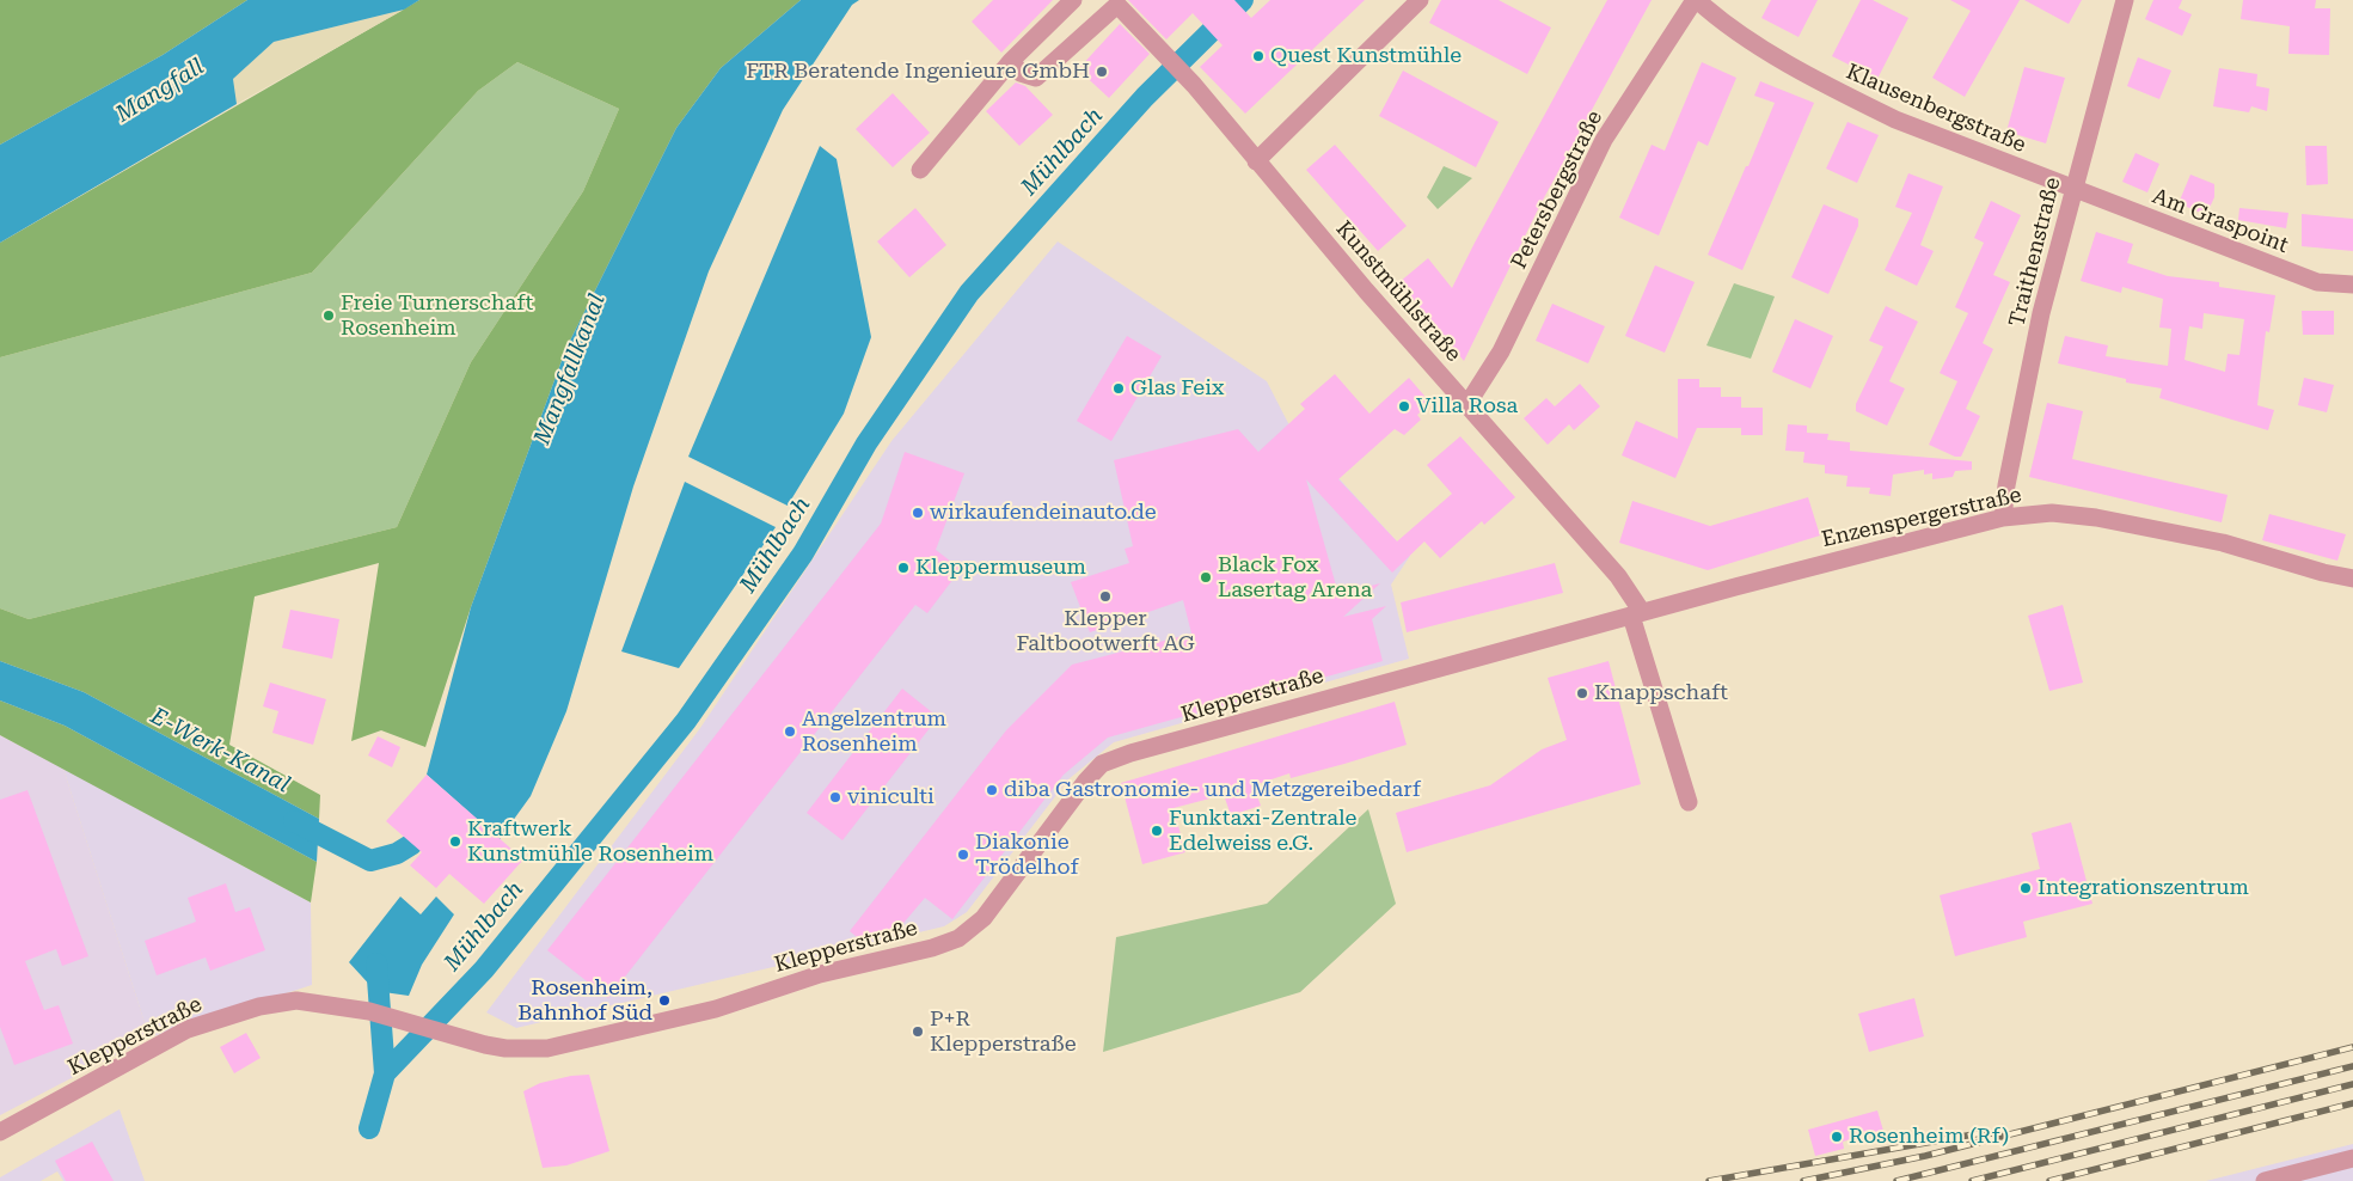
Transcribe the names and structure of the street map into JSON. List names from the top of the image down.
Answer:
{
  "streets": {
    "street": [
      "Klausenbergstraße",
      "Petersbergstraße",
      "Am Graspoint",
      "Traithenstraße",
      "Kunstmühlstraße",
      "Enzenspergerstraße",
      "Klepperstraße"
    ]
  },
  "crossings": [
    ["Klausenbergstraße", "Petersbergstraße"],
    ["Klausenbergstraße", "Am Graspoint"],
    ["Klausenbergstraße", "Traithenstraße"],
    ["Petersbergstraße", "Kunstmühlstraße"],
    ["Am Graspoint", "Traithenstraße"],
    ["Traithenstraße", "Enzenspergerstraße"],
    ["Kunstmühlstraße", "Enzenspergerstraße"],
    ["Kunstmühlstraße", "Klepperstraße"],
    ["Enzenspergerstraße", "Klepperstraße"]
  ],
  "water": [
    "Mangfall",
    "Mühlbach",
    "Mangfallkanal",
    "E-Werk-Kanal"
  ],
  "places": [
    "Quest Kunstmühle",
    "FTR Beratende Ingenieure GmbH",
    "Freie Turnerschaft Rosenheim",
    "Glas Feix",
    "Villa Rosa",
    "wirkaufendeinauto.de",
    "Kleppermuseum",
    "Black Fox Lasertag Arena",
    "Klepper Faltbootwerft AG",
    "Knappschaft",
    "Angelzentrum Rosenheim",
    "diba Gastronomie- und Metzgereibedarf",
    "viniculti",
    "Funktaxi-Zentrale Edelweiss e.G.",
    "Kraftwerk Kunstmühle Rosenheim",
    "Diakonie Trödelhof",
    "Integrationszentrum",
    "Rosenheim, Bahnhof Süd",
    "P+R Klepperstraße",
    "Rosenheim (Rf)"
  ]
}
